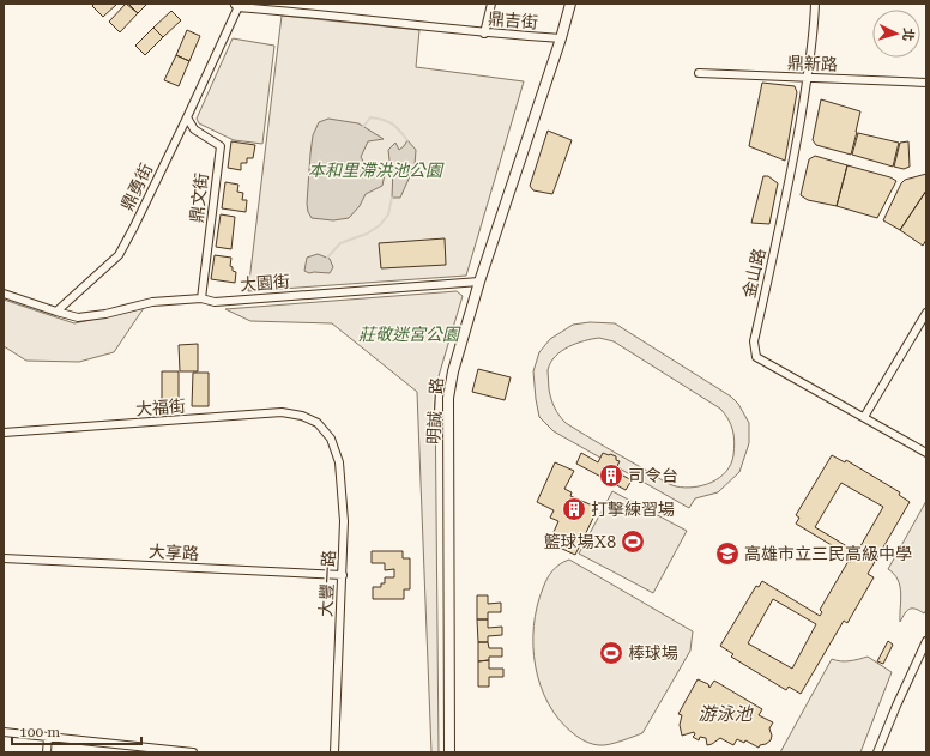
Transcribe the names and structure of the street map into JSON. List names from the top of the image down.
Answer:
{
  "streets": {
    "street": [
      "鼎吉街",
      "鼎新路",
      "鼎勇街",
      "鼎文街",
      "金山路",
      "大園街",
      "大福街",
      "明誠一路",
      "大享路",
      "大豐一路"
    ]
  },
  "crossings": [
    ["鼎吉街", "鼎勇街"],
    ["鼎吉街", "明誠一路"],
    ["鼎新路", "金山路"],
    ["鼎勇街", "鼎文街"],
    ["鼎勇街", "大園街"],
    ["鼎文街", "大園街"],
    ["大園街", "明誠一路"],
    ["大福街", "大豐一路"],
    ["大享路", "大豐一路"]
  ],
  "water": ["游泳池"],
  "parks": ["本和里滯洪池公園", "莊敬迷宮公園"],
  "places": {
    "building": ["司令台", "打擊練習場"],
    "sports": ["籃球場X8", "棒球場"],
    "school or university": ["高雄市立三民高級中學"]
  },
  "scale_bar": "100 m",
  "north": "right"
}
